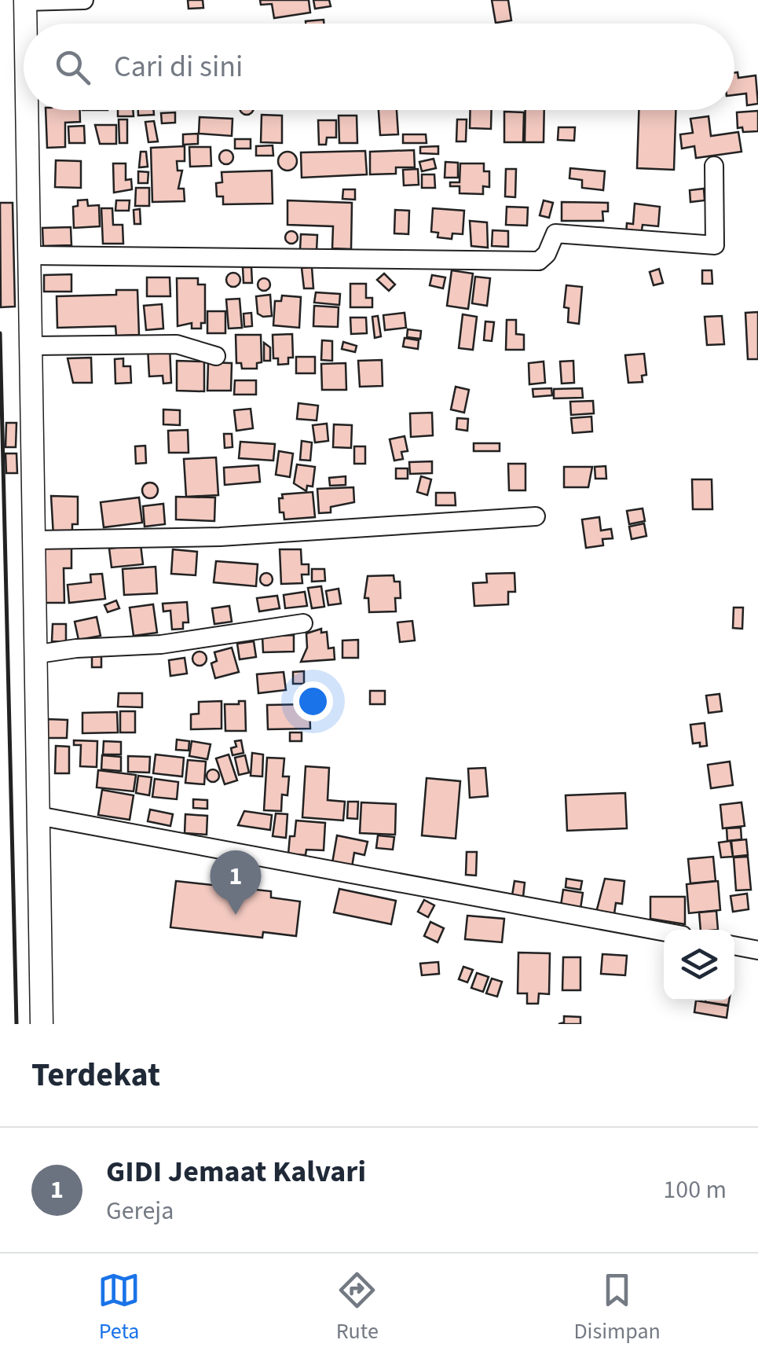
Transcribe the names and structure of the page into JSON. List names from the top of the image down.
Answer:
{
  "page": {
    "search": "Cari di sini",
    "pins": "1",
    "heading": "Terdekat",
    "list": [
      {
        "mark": "1",
        "name": "GIDI Jemaat Kalvari",
        "note": "Gereja",
        "value": "100 m"
      }
    ],
    "nav": ["Peta", "Rute", "Disimpan"]
  }
}
